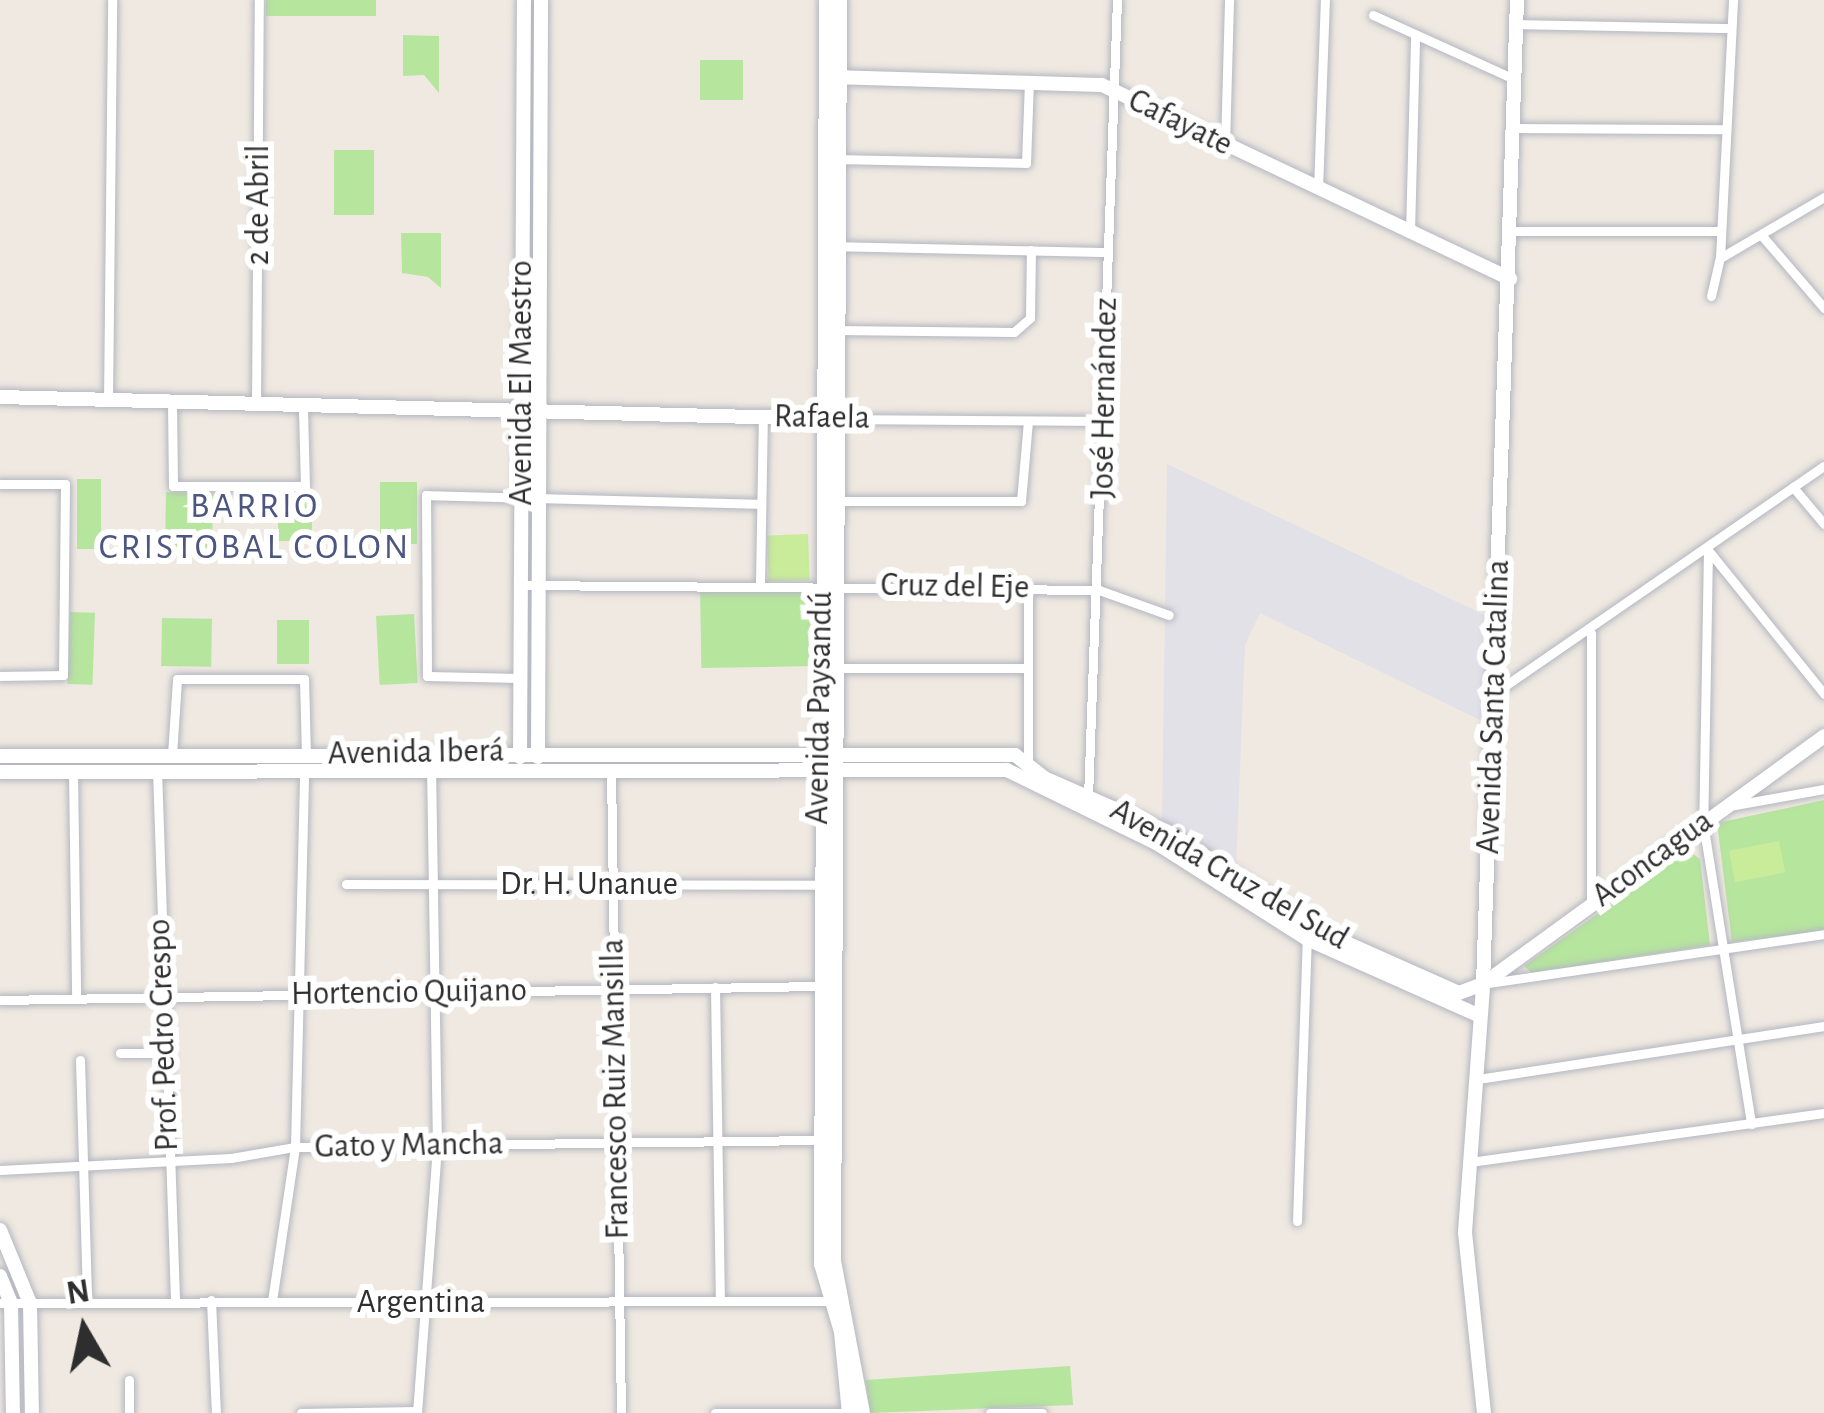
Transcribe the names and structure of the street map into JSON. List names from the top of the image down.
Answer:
{
  "streets": {
    "main road": [
      "Cafayate",
      "Avenida El Maestro",
      "Rafaela",
      "Avenida Santa Catalina",
      "Avenida Paysandú",
      "Avenida Iberá",
      "Aconcagua",
      "Avenida Cruz del Sud"
    ],
    "street": [
      "2 de Abril",
      "José Hernández",
      "Cruz del Eje",
      "Dr. H. Unanue",
      "Hortencio Quijano",
      "Prof. Pedro Crespo",
      "Francesco Ruiz Mansilla",
      "Gato y Mancha",
      "Argentina"
    ]
  },
  "crossings": [
    ["Cafayate", "José Hernández"],
    ["Cafayate", "Avenida Santa Catalina"],
    ["Cafayate", "Avenida Paysandú"],
    ["2 de Abril", "Rafaela"],
    ["Avenida El Maestro", "Rafaela"],
    ["Avenida El Maestro", "Cruz del Eje"],
    ["Avenida El Maestro", "Avenida Iberá"],
    ["José Hernández", "Rafaela"],
    ["José Hernández", "Cruz del Eje"],
    ["José Hernández", "Avenida Cruz del Sud"],
    ["Rafaela", "Avenida Paysandú"],
    ["Cruz del Eje", "Avenida Paysandú"],
    ["Avenida Santa Catalina", "Aconcagua"],
    ["Avenida Santa Catalina", "Avenida Cruz del Sud"],
    ["Avenida Paysandú", "Avenida Iberá"],
    ["Avenida Paysandú", "Avenida Cruz del Sud"],
    ["Avenida Paysandú", "Dr. H. Unanue"],
    ["Avenida Paysandú", "Hortencio Quijano"],
    ["Avenida Paysandú", "Gato y Mancha"],
    ["Avenida Paysandú", "Argentina"],
    ["Avenida Iberá", "Avenida Cruz del Sud"],
    ["Avenida Iberá", "Prof. Pedro Crespo"],
    ["Avenida Iberá", "Francesco Ruiz Mansilla"],
    ["Aconcagua", "Avenida Cruz del Sud"],
    ["Dr. H. Unanue", "Francesco Ruiz Mansilla"],
    ["Hortencio Quijano", "Prof. Pedro Crespo"],
    ["Hortencio Quijano", "Francesco Ruiz Mansilla"],
    ["Prof. Pedro Crespo", "Gato y Mancha"],
    ["Prof. Pedro Crespo", "Argentina"],
    ["Francesco Ruiz Mansilla", "Gato y Mancha"],
    ["Francesco Ruiz Mansilla", "Argentina"]
  ],
  "districts": ["BARRIO CRISTOBAL COLON"],
  "north": "top"
}
